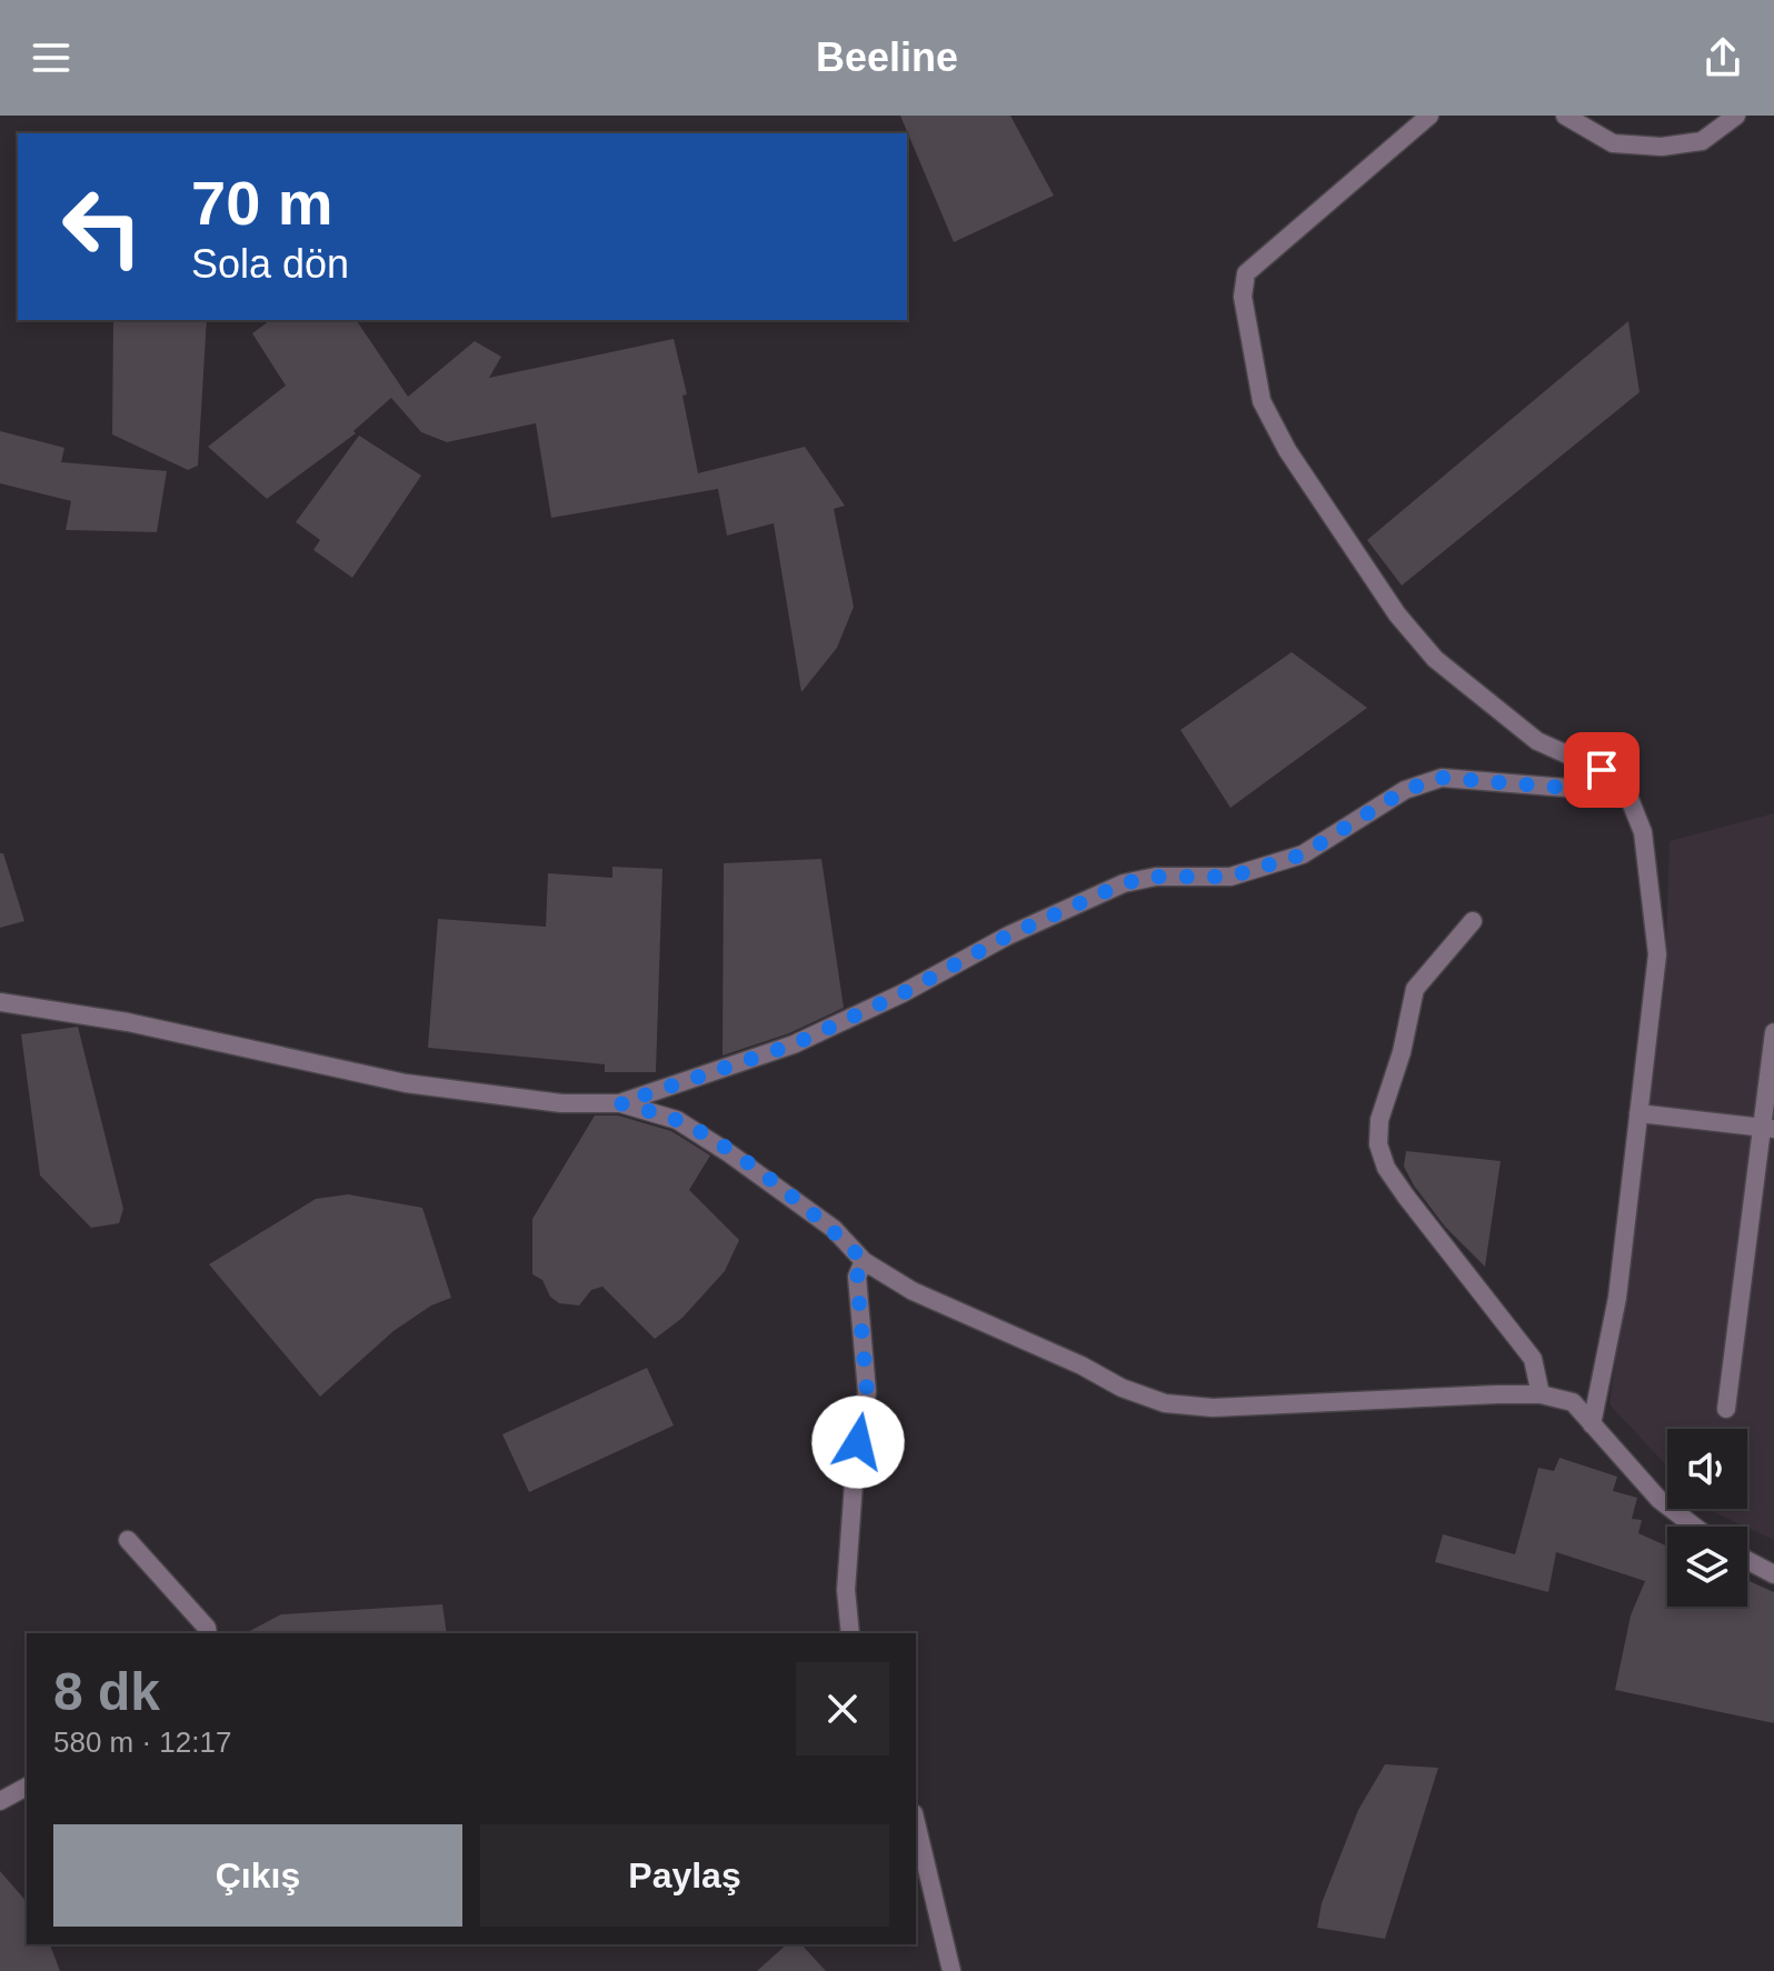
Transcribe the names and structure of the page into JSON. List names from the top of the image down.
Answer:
{
  "page": {
    "header": "Beeline",
    "turn": ["70 m", "Sola dön"],
    "heading": ["8 dk", "580 m · 12:17"],
    "buttons": ["Çıkış", "Paylaş"]
  }
}
